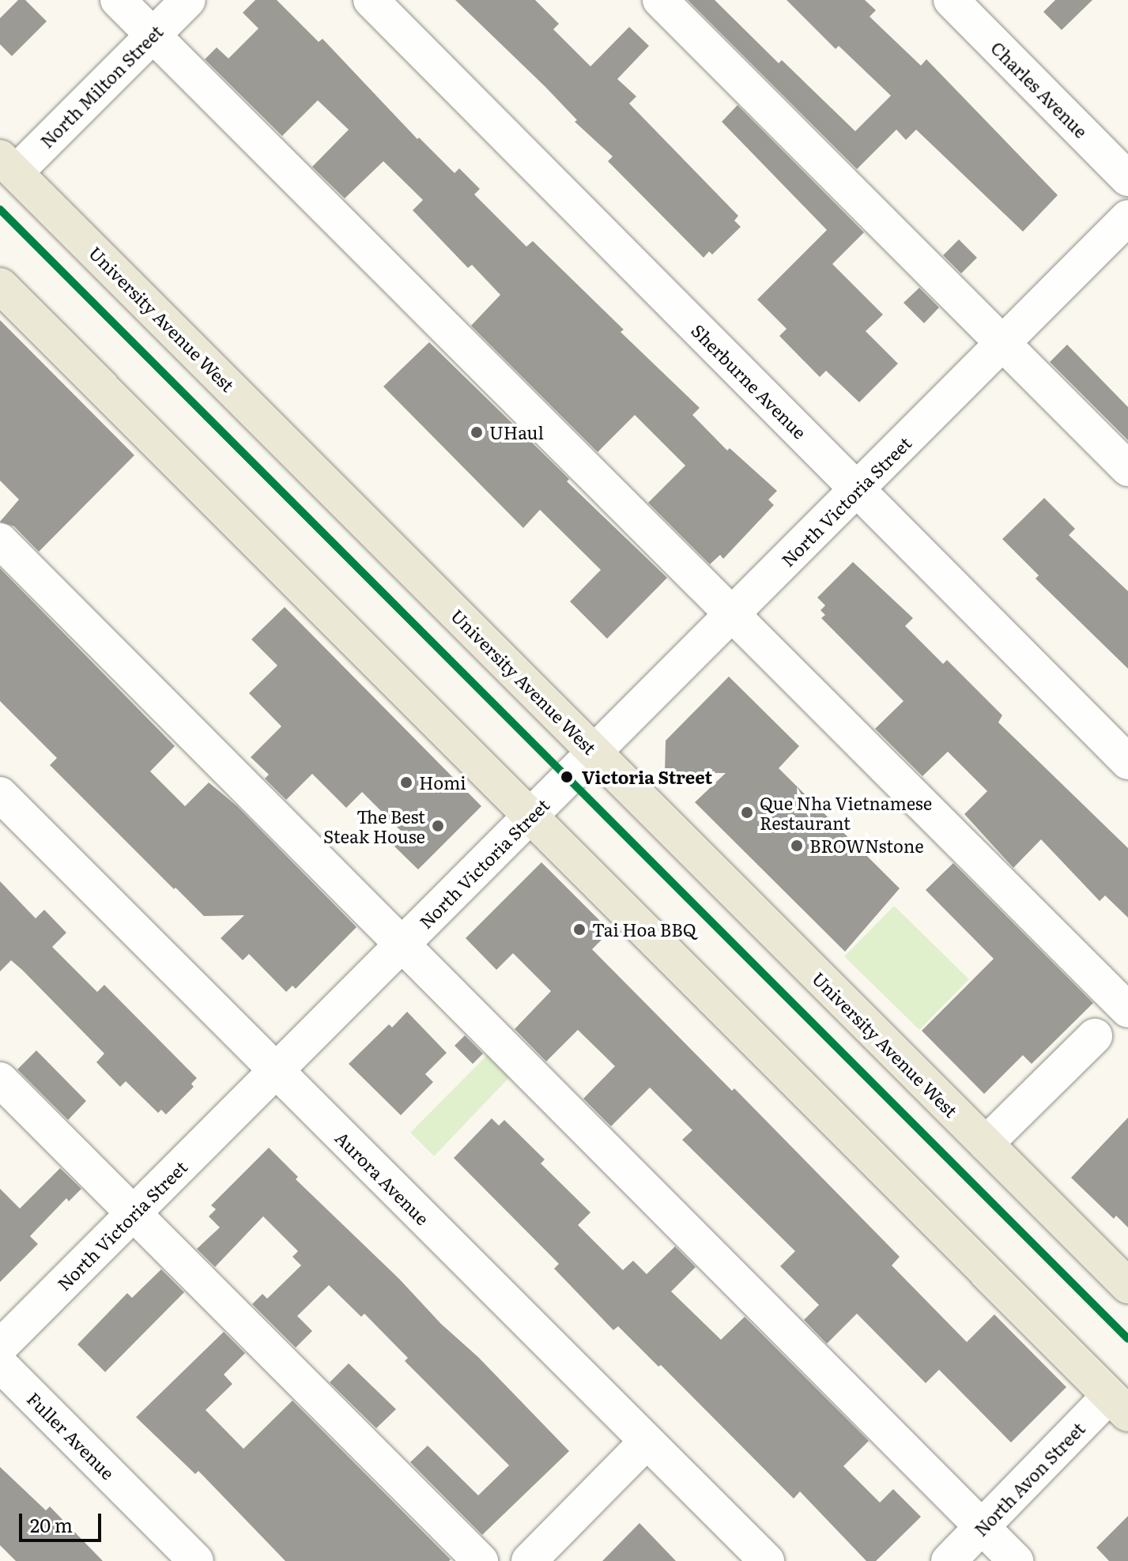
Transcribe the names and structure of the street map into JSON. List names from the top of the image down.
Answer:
{
  "streets": {
    "main road": ["University Avenue West"],
    "street": [
      "North Milton Street",
      "Charles Avenue",
      "Sherburne Avenue",
      "North Victoria Street",
      "Aurora Avenue",
      "Fuller Avenue",
      "North Avon Street"
    ]
  },
  "crossings": [
    ["North Milton Street", "University Avenue West"],
    ["University Avenue West", "North Victoria Street"],
    ["Sherburne Avenue", "North Victoria Street"],
    ["North Victoria Street", "Aurora Avenue"]
  ],
  "places": [
    "UHaul",
    "Victoria Street",
    "Homi",
    "Que Nha Vietnamese Restaurant",
    "The Best Steak House",
    "BROWNstone",
    "Tai Hoa BBQ"
  ],
  "scale_bar": "20 m"
}
